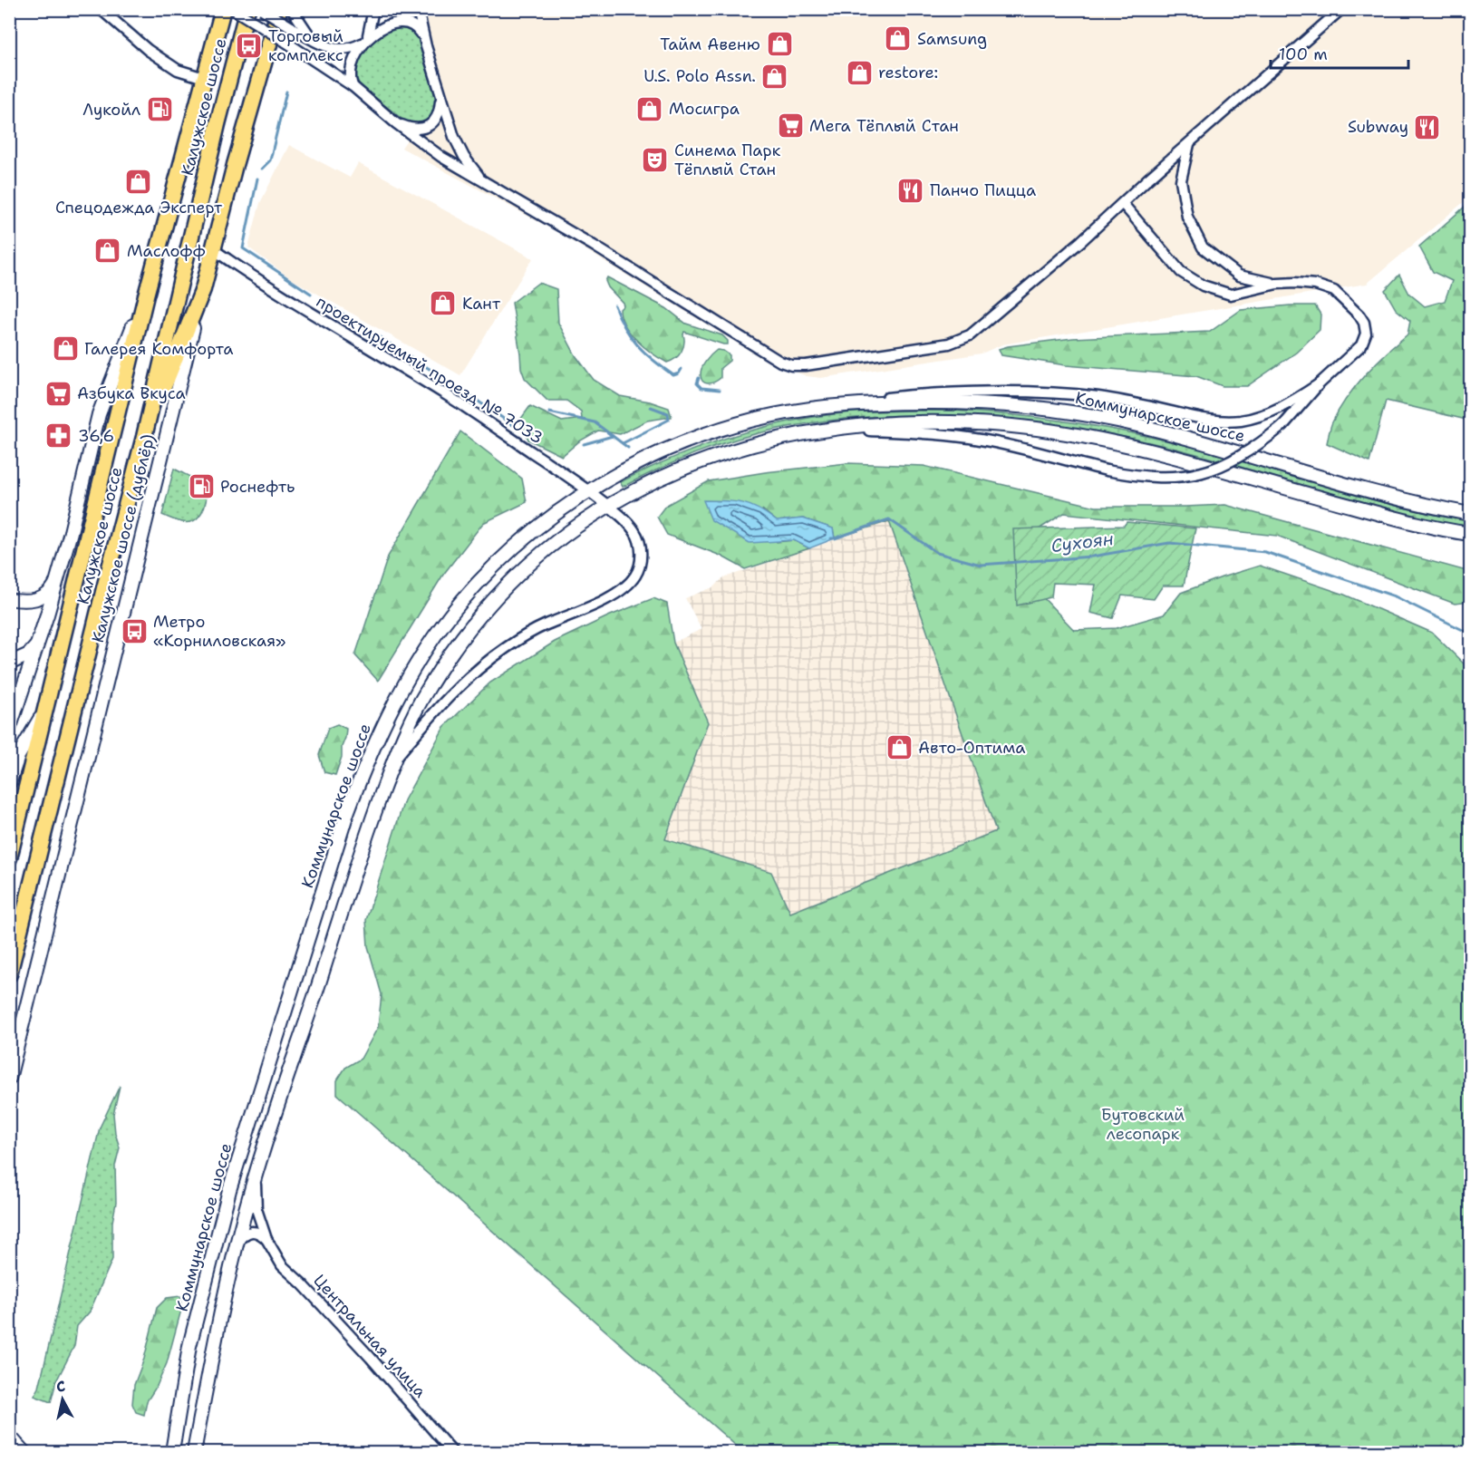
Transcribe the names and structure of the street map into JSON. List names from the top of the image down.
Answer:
{
  "streets": {
    "highway": ["Калужское шоссе", "Калужское шоссе (дублёр)"],
    "main road": ["Коммунарское шоссе"],
    "street": ["проектируемый проезд № 7033", "Центральная улица"]
  },
  "crossings": [
    ["проектируемый проезд № 7033", "Коммунарское шоссе"],
    ["проектируемый проезд № 7033", "Калужское шоссе (дублёр)"],
    ["Коммунарское шоссе", "Центральная улица"]
  ],
  "water": ["Сухоян"],
  "parks": ["Бутовский лесопарк"],
  "places": {
    "shop": [
      "Samsung",
      "Тайм Авеню",
      "restore:",
      "U.S. Polo Assn.",
      "Мосигра",
      "Спецодежда Эксперт",
      "Маслофф",
      "Кант",
      "Галерея Комфорта",
      "Авто-Оптима"
    ],
    "bus stop": ["Торговый комплекс", "Метро «Корниловская»"],
    "fuel station": ["Лукойл", "Роснефть"],
    "supermarket": ["Мега Тёплый Cтан", "Азбука Вкуса"],
    "restaurant": ["Subway", "Панчо Пицца"],
    "theatre": ["Синема Парк Тёплый Стан"],
    "pharmacy": ["36,6"]
  },
  "scale_bar": "100 m",
  "north": "top"
}
